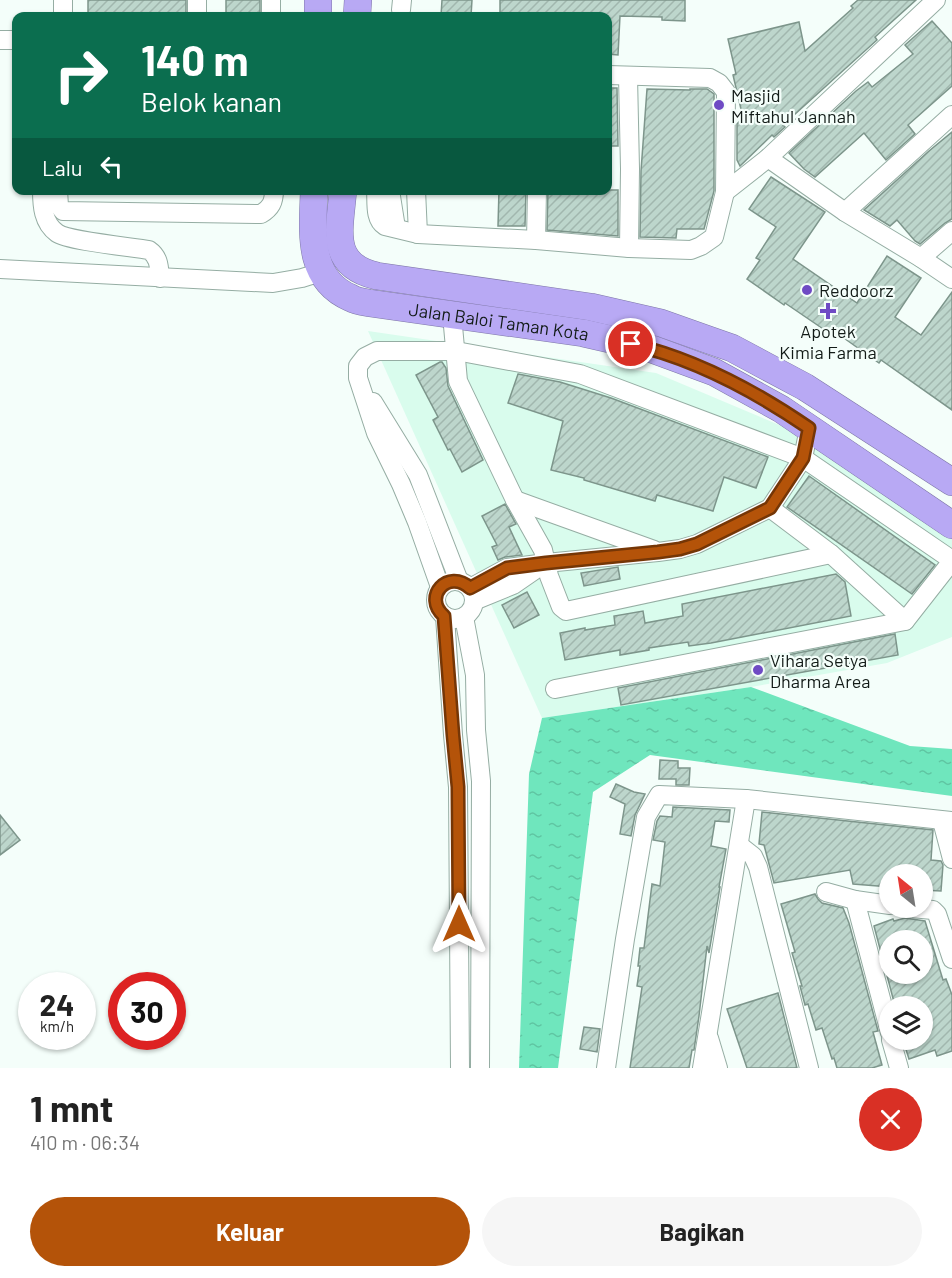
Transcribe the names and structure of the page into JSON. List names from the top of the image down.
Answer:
{
  "streets": {
    "highway": ["Jalan Baloi Taman Kota"]
  },
  "places": {
    "other": ["Masjid Miftahul Jannah", "Reddoorz", "Vihara Setya Dharma Area"],
    "health": ["Apotek Kimia Farma"]
  },
  "north": "top left",
  "page": {
    "turn": ["140 m", "Belok kanan"],
    "then": "Lalu",
    "speed": "24 km/h",
    "limit": "30",
    "heading": ["1 mnt", "410 m · 06:34"],
    "buttons": ["Keluar", "Bagikan"]
  }
}
